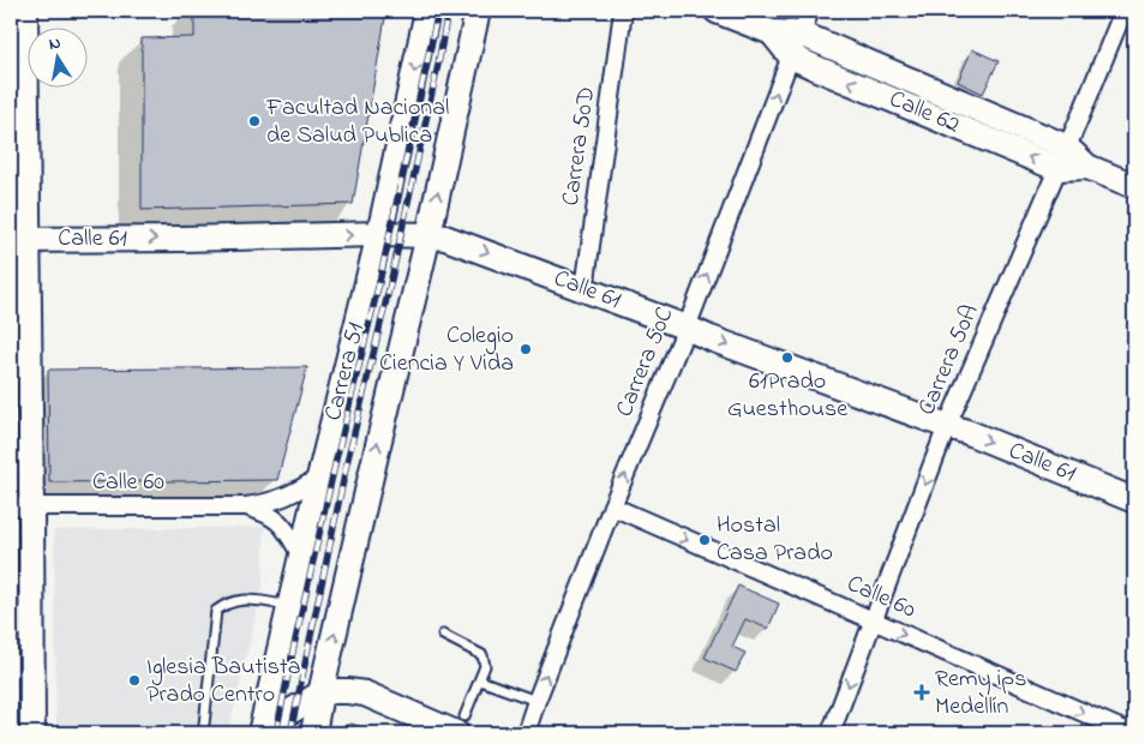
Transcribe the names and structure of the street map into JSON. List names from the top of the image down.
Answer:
{
  "streets": {
    "main road": ["Calle 62", "Calle 61", "Carrera 51"],
    "street": [
      "Carrera 50D",
      "Carrera 50A",
      "Carrera 50C",
      "Calle 60"
    ]
  },
  "crossings": [
    ["Calle 62", "Carrera 50A"],
    ["Calle 62", "Carrera 50C"],
    ["Carrera 50D", "Calle 61"],
    ["Calle 61", "Carrera 50A"],
    ["Calle 61", "Carrera 50C"],
    ["Calle 61", "Carrera 51"],
    ["Carrera 50A", "Calle 60"],
    ["Carrera 50C", "Calle 60"],
    ["Carrera 51", "Calle 60"]
  ],
  "one_way": [
    "Calle 61",
    "Carrera 50A",
    "Carrera 50C",
    "Calle 60"
  ],
  "places": {
    "other": [
      "Facultad Nacional de Salud Publica",
      "Colegio Ciencia Y Vida",
      "61Prado Guesthouse",
      "Hostal Casa Prado",
      "Iglesia Bautista Prado Centro"
    ],
    "health": ["Remy ips Medellín"]
  },
  "north": "top"
}
